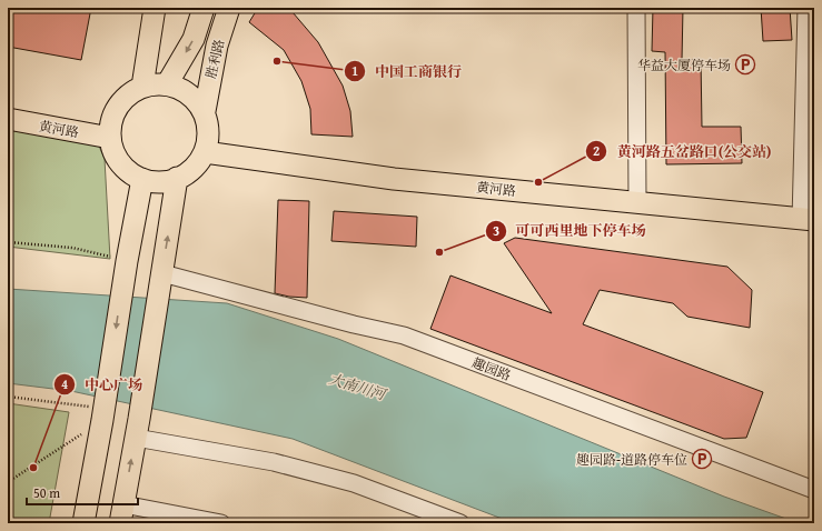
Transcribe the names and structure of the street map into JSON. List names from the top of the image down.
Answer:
{
  "streets": {
    "main road": ["胜利路", "黄河路"],
    "street": ["趣园路"]
  },
  "crossings": [
    ["胜利路", "黄河路"]
  ],
  "water": ["大南川河"],
  "places": {
    "other": [
      "中国工商银行",
      "黄河路五岔路口(公交站)",
      "可可西里地下停车场",
      "中心广场"
    ],
    "parking": ["华益大厦停车场", "趣园路-道路停车位"]
  },
  "scale_bar": "50 m"
}
